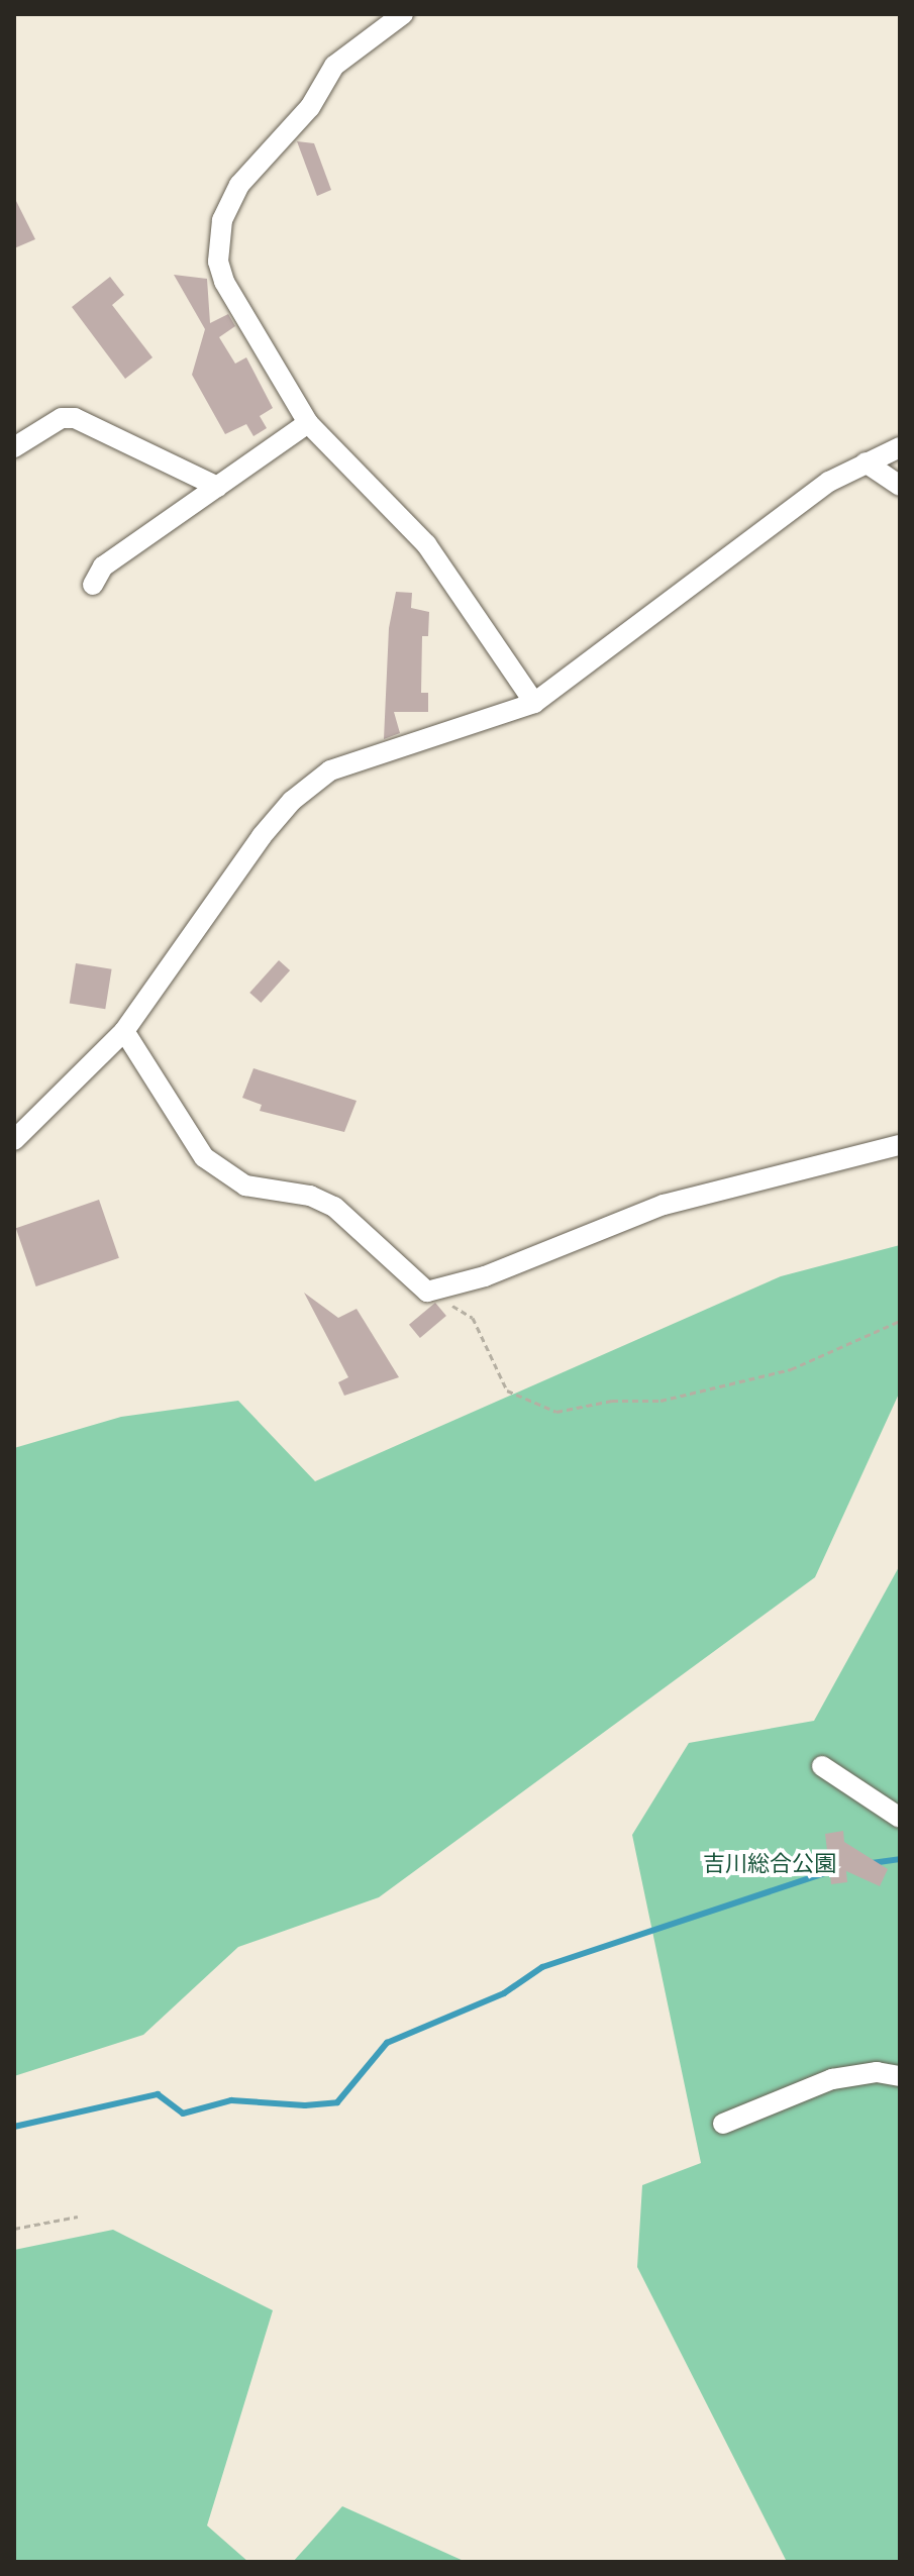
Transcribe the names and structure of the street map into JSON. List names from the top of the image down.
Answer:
{
  "parks": ["吉川総合公園"]
}
